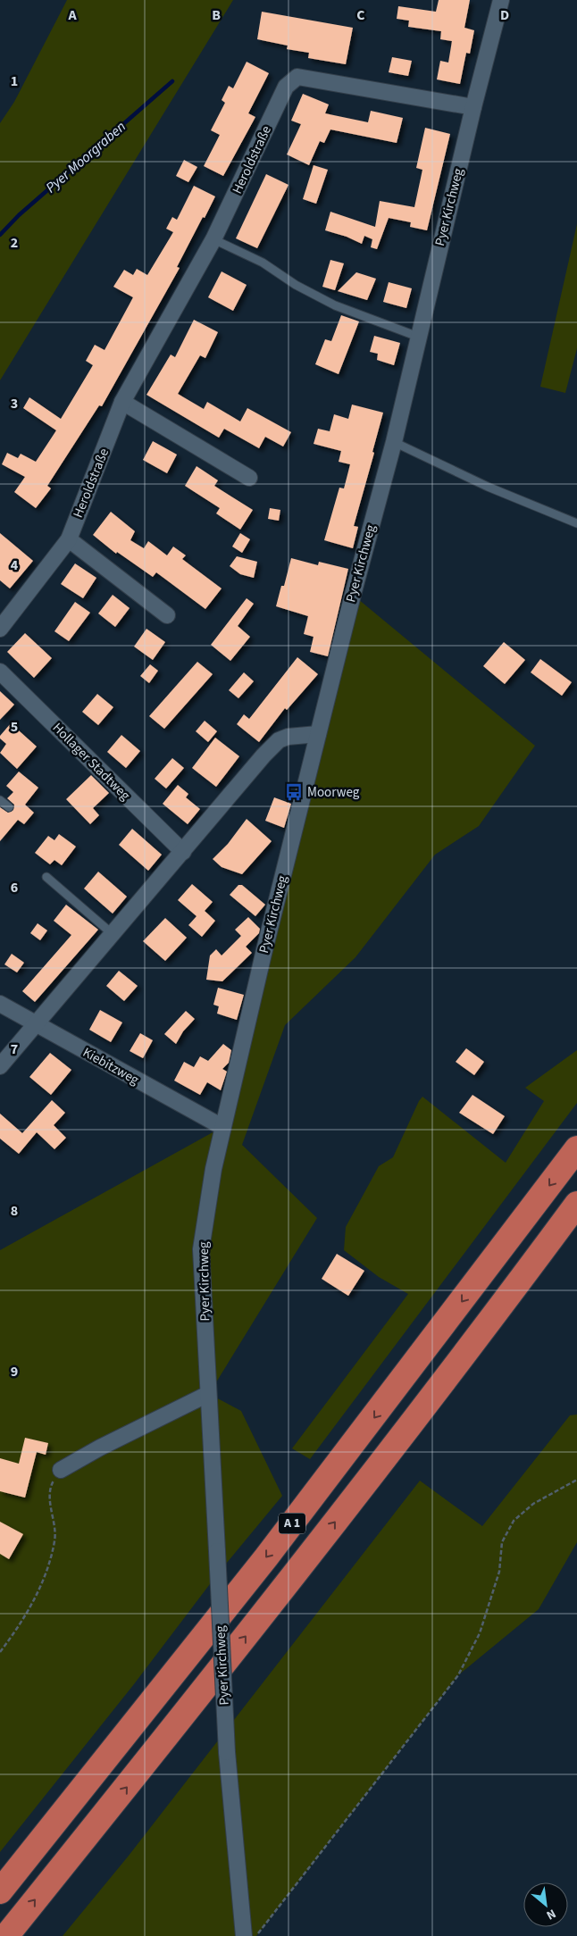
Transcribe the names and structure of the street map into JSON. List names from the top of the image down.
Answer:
{
  "streets": {
    "highway": ["A 1"],
    "street": [
      "Heroldstraße",
      "Pyer Kirchweg",
      "Hollager Stadtweg",
      "Kiebitzweg"
    ]
  },
  "crossings": [
    ["Heroldstraße", "Pyer Kirchweg"],
    ["Pyer Kirchweg", "Kiebitzweg"]
  ],
  "water": ["Pyer Moorgraben"],
  "places": {
    "bus stop": ["Moorweg"]
  },
  "north": "bottom right",
  "grid": {
    "columns": [
      "A",
      "B",
      "C",
      "D"
    ],
    "rows": [
      "1",
      "2",
      "3",
      "4",
      "5",
      "6",
      "7",
      "8",
      "9"
    ]
  }
}
